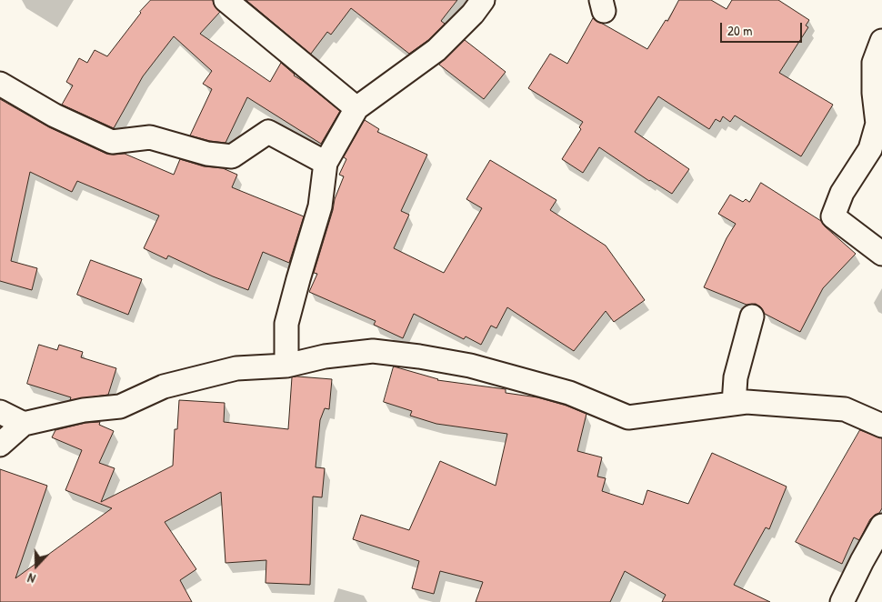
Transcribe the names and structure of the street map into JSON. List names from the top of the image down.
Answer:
{
  "scale_bar": "20 m",
  "north": "bottom"
}
